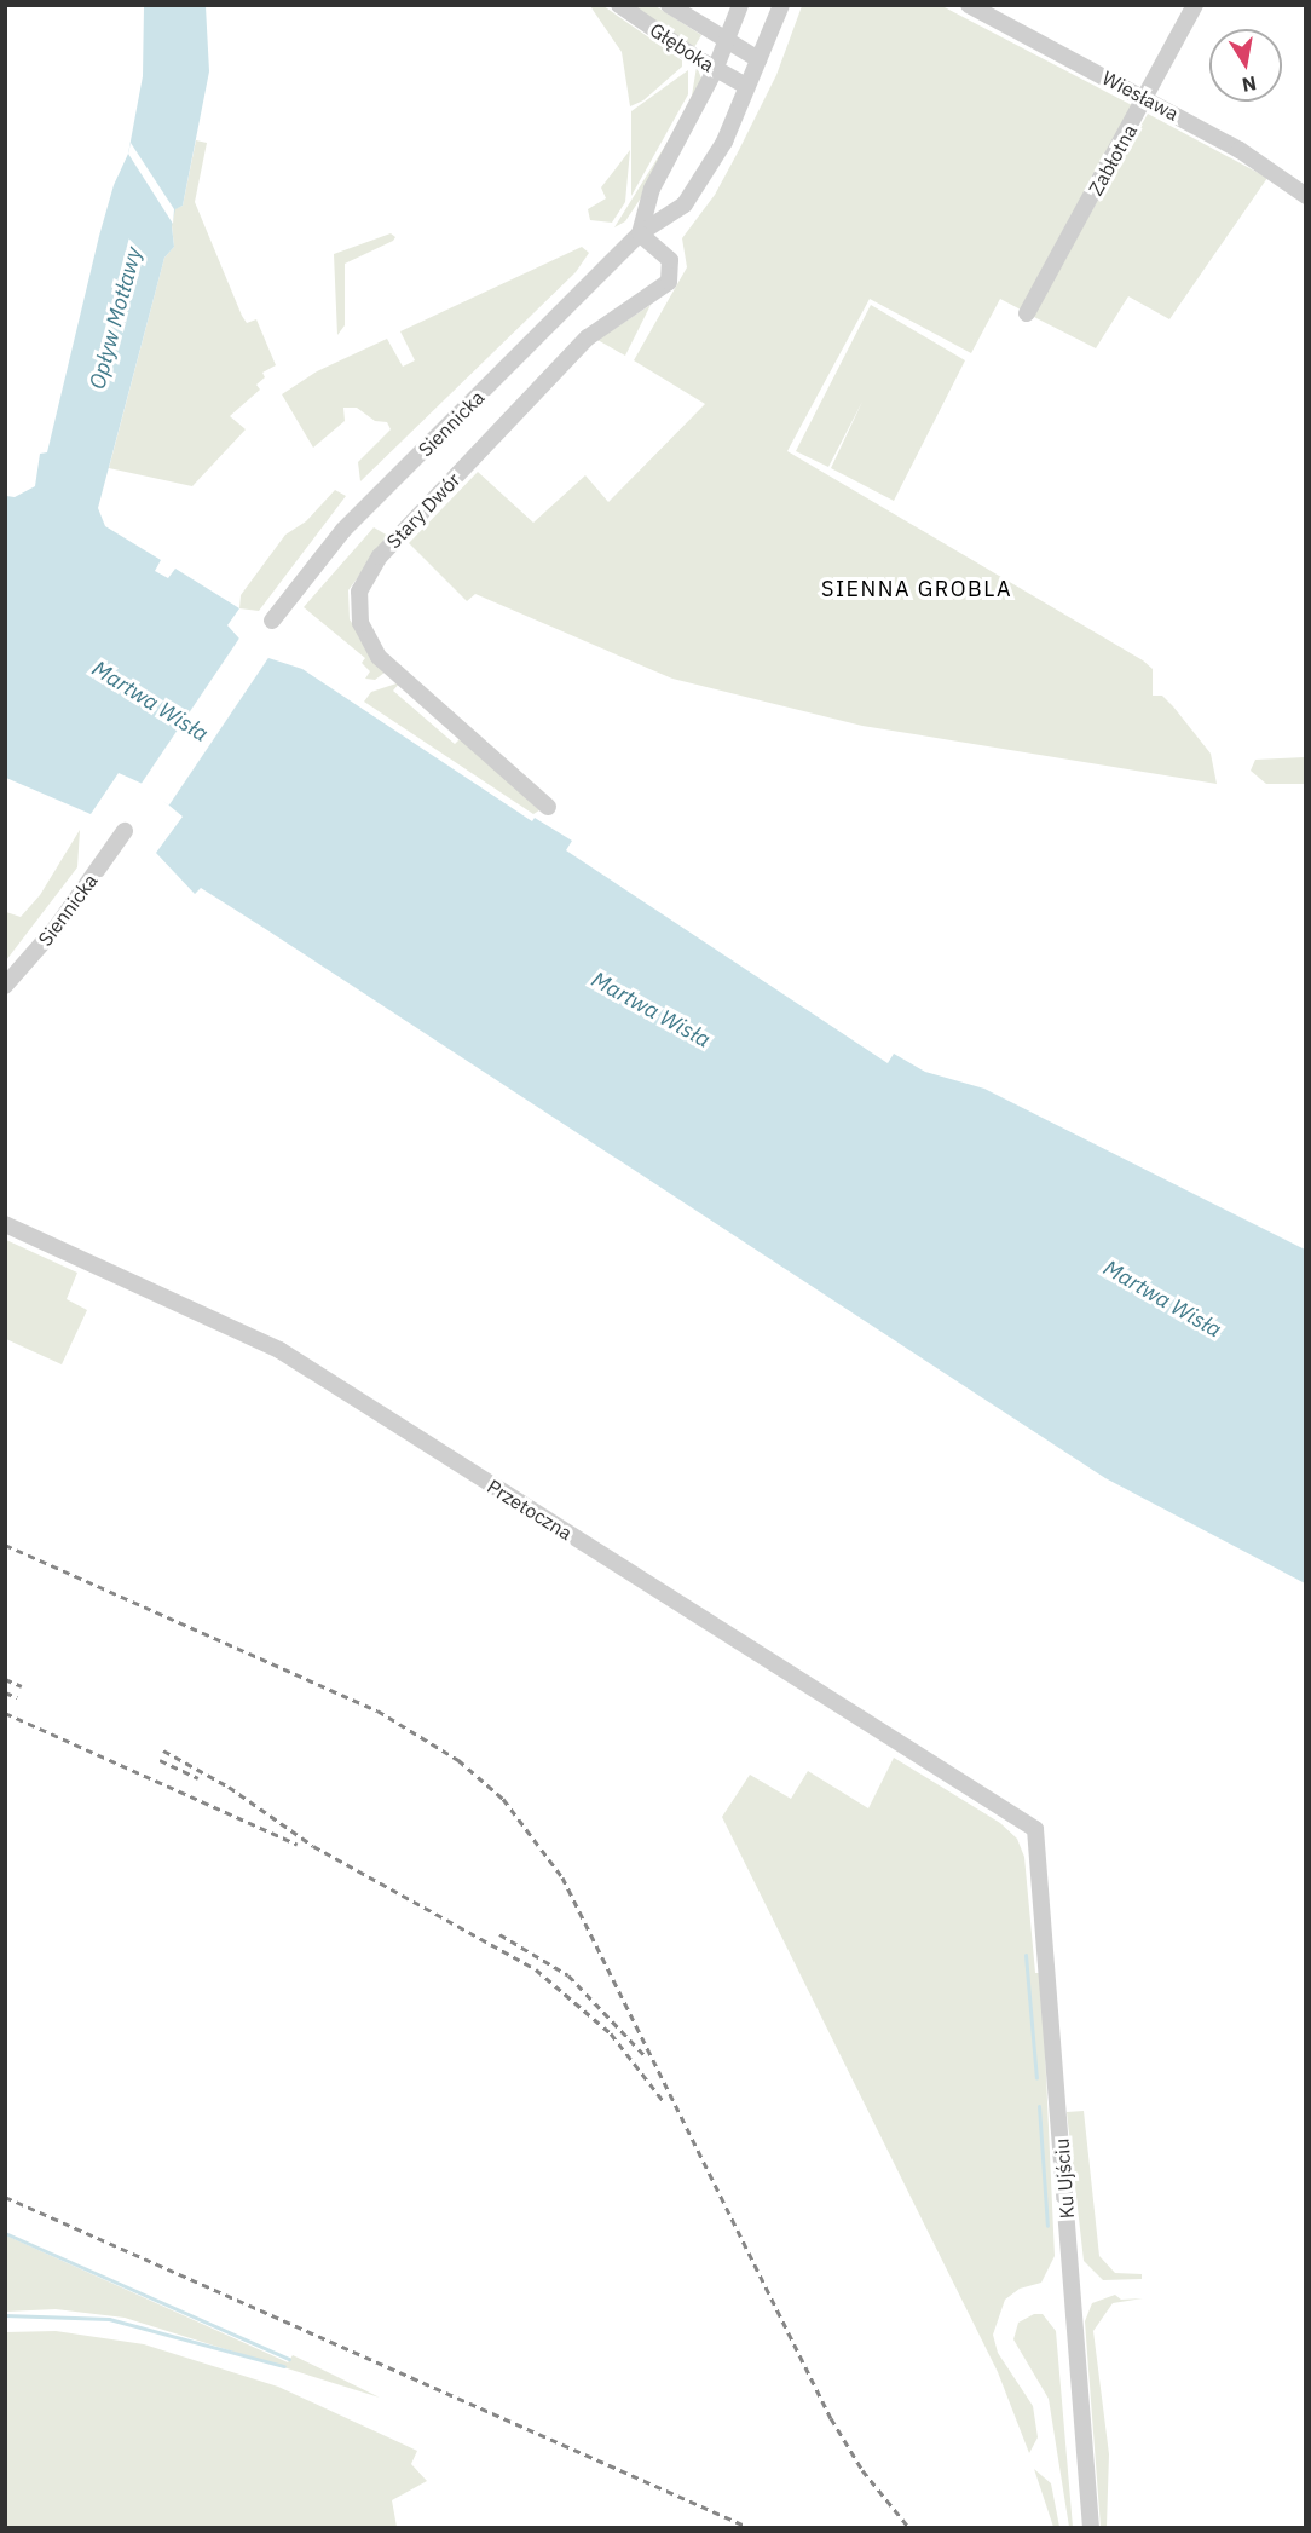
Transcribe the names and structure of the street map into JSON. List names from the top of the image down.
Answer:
{
  "streets": {
    "street": [
      "Głęboka",
      "Wiesława",
      "Zabłotna",
      "Siennicka",
      "Stary Dwór",
      "Przetoczna",
      "Ku Ujściu"
    ]
  },
  "crossings": [
    ["Głęboka", "Siennicka"],
    ["Wiesława", "Zabłotna"],
    ["Siennicka", "Stary Dwór"],
    ["Przetoczna", "Ku Ujściu"]
  ],
  "districts": ["SIENNA GROBLA"],
  "water": ["Opływ Motławy", "Martwa Wisła"],
  "north": "bottom"
}
